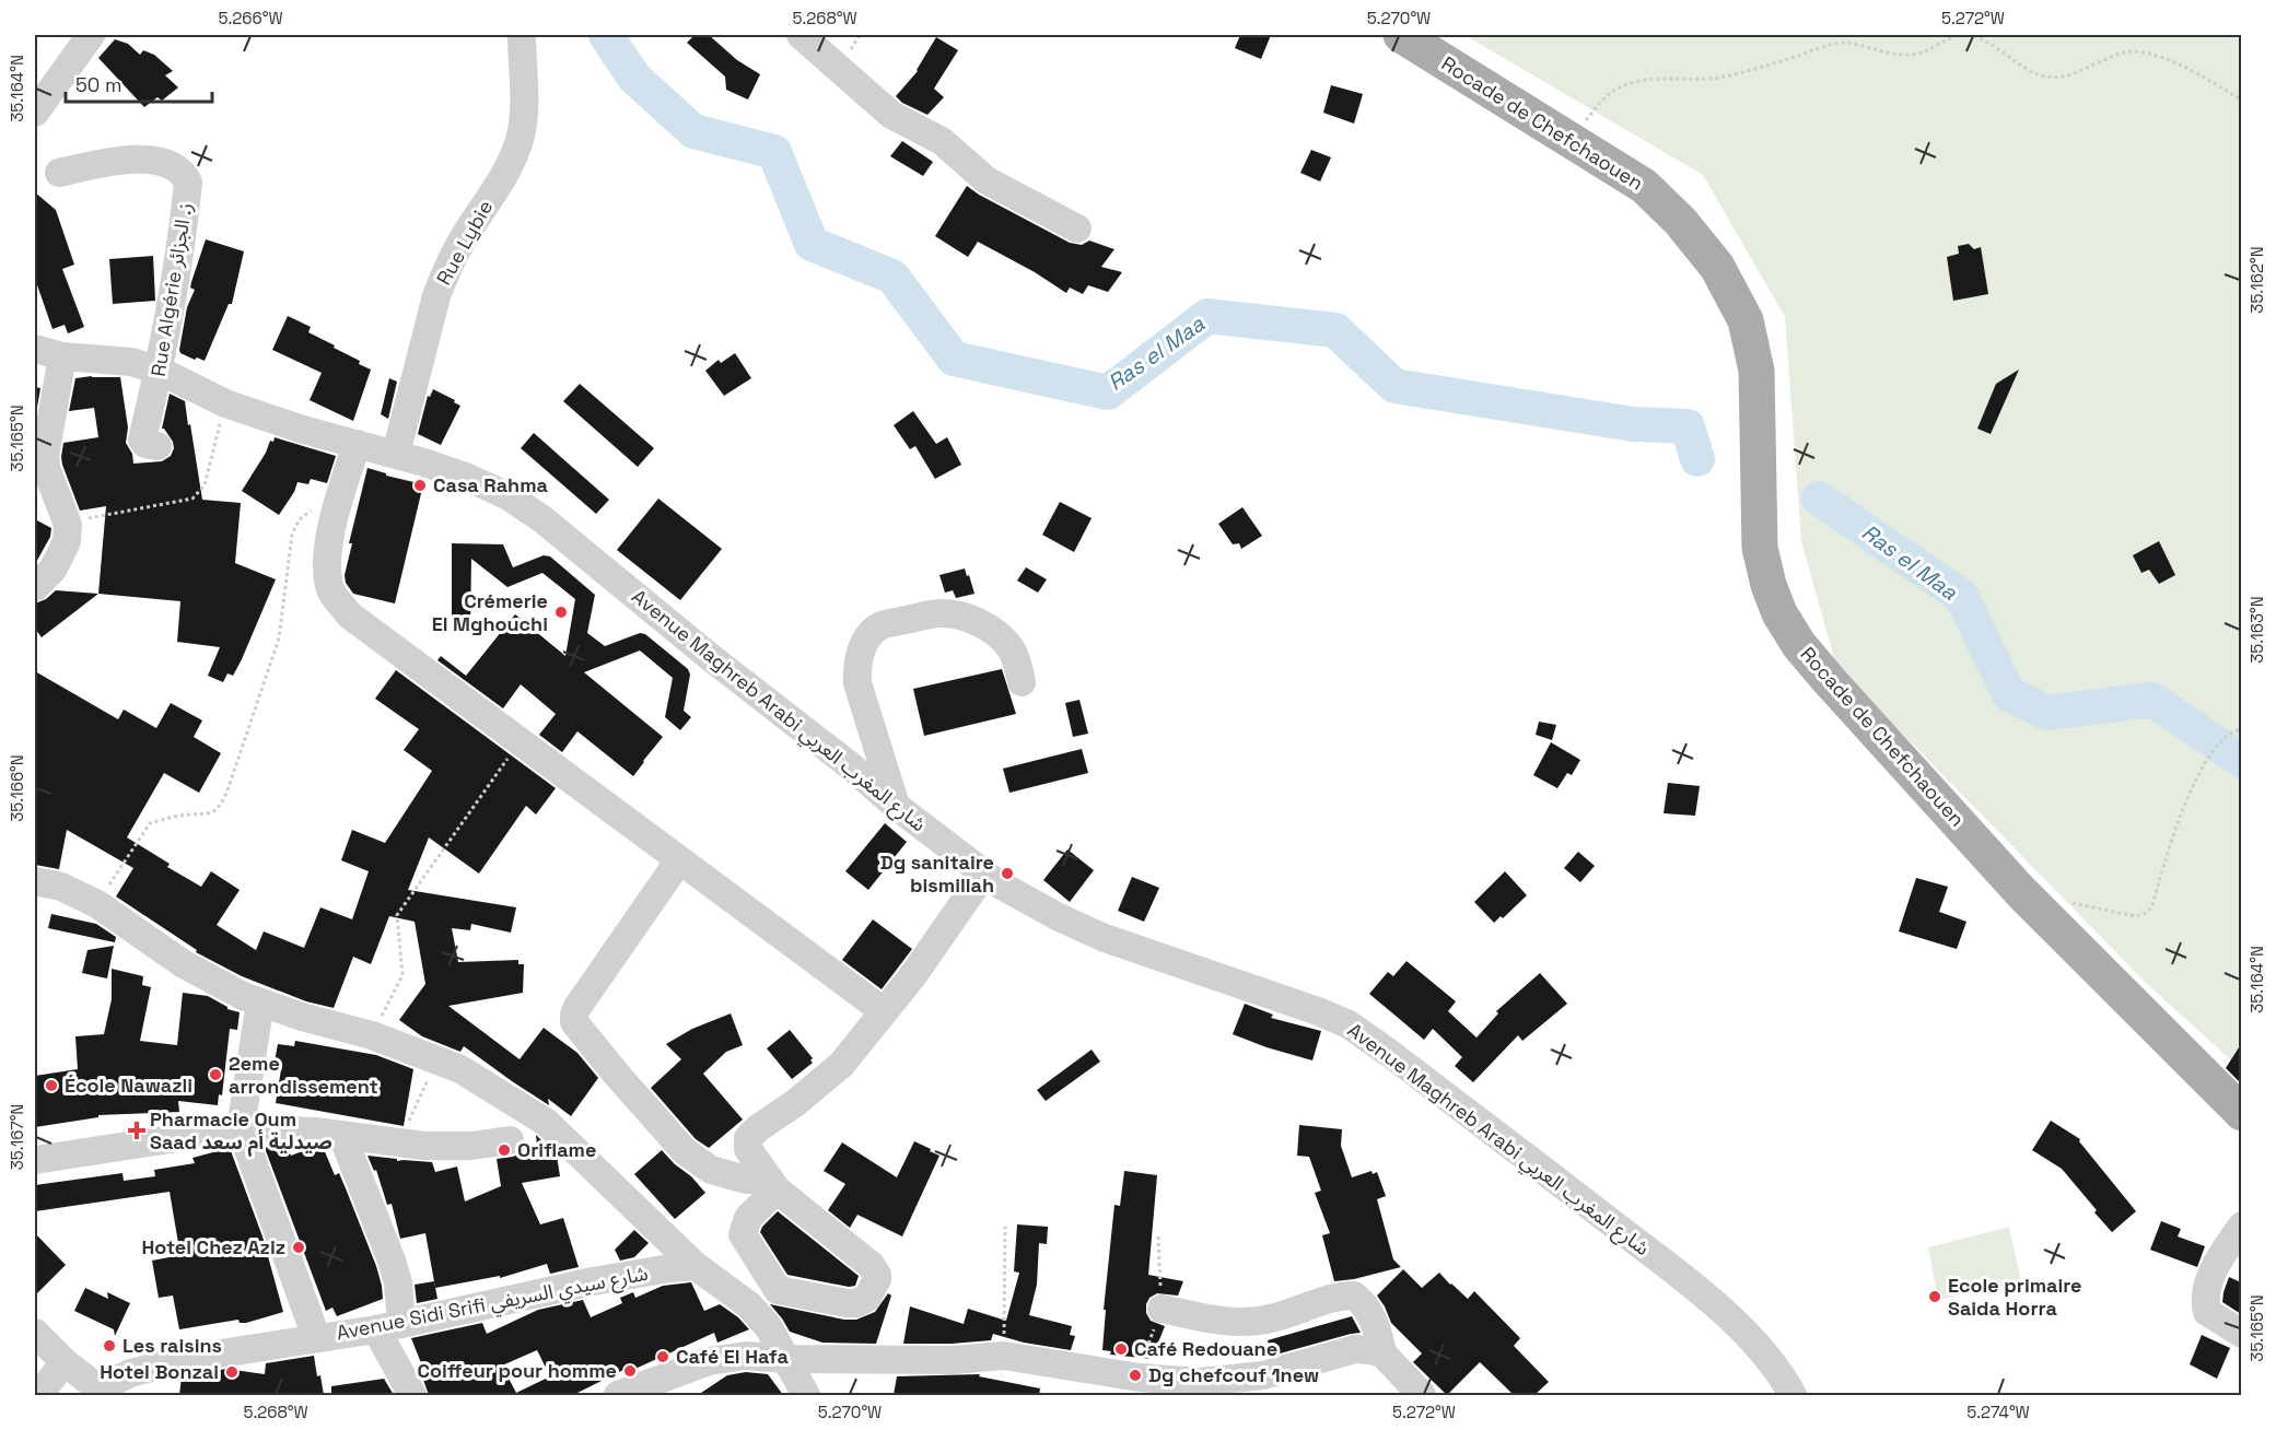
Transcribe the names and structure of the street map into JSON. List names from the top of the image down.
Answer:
{
  "streets": {
    "main road": ["Rocade de Chefchaouen"],
    "street": [
      "Rue Lybie",
      "Rue Algérie ز. الجزائر",
      "Avenue Maghreb Arabi شارع المغرب العربي",
      "Avenue Sidi Srifi شارع سيدي السريفي"
    ]
  },
  "crossings": [
    ["Rue Lybie", "Avenue Maghreb Arabi شارع المغرب العربي"],
    ["Rue Algérie ز. الجزائر", "Avenue Maghreb Arabi شارع المغرب العربي"]
  ],
  "water": ["Ras el Maa"],
  "places": {
    "other": [
      "Casa Rahma",
      "Crémerie El Mghouchi",
      "Dg sanitaire bismillah",
      "2eme arrondissement",
      "École Nawazli",
      "Oriflame",
      "Hotel Chez Aziz",
      "Ecole primaire Saida Horra",
      "Les raisins",
      "Café Redouane",
      "Café El Hafa",
      "Coiffeur pour homme",
      "Hotel Bonzai",
      "Dg chefcouf 1new"
    ],
    "health": ["Pharmacie Oum Saad صيدلية أم سعد"]
  },
  "scale_bar": "50 m",
  "coordinates": [
    "5.266°W",
    "5.268°W",
    "5.270°W",
    "5.272°W",
    "35.164°N",
    "35.162°N",
    "35.165°N",
    "35.163°N",
    "35.166°N",
    "35.167°N",
    "5.274°W"
  ]
}
